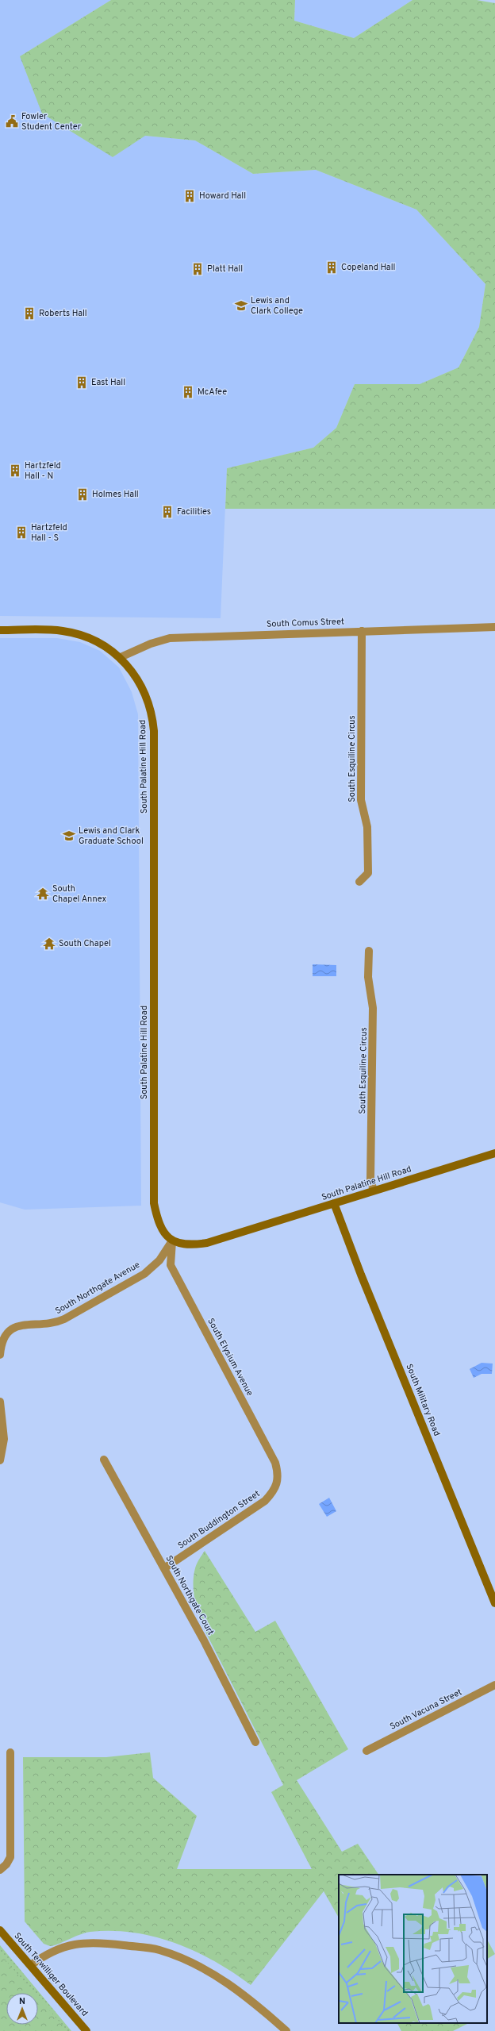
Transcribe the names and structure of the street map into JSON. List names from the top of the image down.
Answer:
{
  "streets": {
    "street": [
      "South Comus Street",
      "South Esquiline Circus",
      "South Palatine Hill Road",
      "South Northgate Avenue",
      "South Elysium Avenue",
      "South Military Road",
      "South Buddington Street",
      "South Northgate Court",
      "South Vacuna Street",
      "South Terwilliger Boulevard"
    ]
  },
  "crossings": [
    ["South Comus Street", "South Esquiline Circus"],
    ["South Comus Street", "South Palatine Hill Road"],
    ["South Esquiline Circus", "South Palatine Hill Road"],
    ["South Palatine Hill Road", "South Northgate Avenue"],
    ["South Palatine Hill Road", "South Elysium Avenue"],
    ["South Palatine Hill Road", "South Military Road"],
    ["South Northgate Avenue", "South Elysium Avenue"],
    ["South Elysium Avenue", "South Buddington Street"],
    ["South Buddington Street", "South Northgate Court"]
  ],
  "places": {
    "public building": ["Fowler Student Center"],
    "building": [
      "Howard Hall",
      "Copeland Hall",
      "Platt Hall",
      "Roberts Hall",
      "East Hall",
      "McAfee",
      "Hartzfeld Hall - N",
      "Holmes Hall",
      "Facilities",
      "Hartzfeld Hall - S"
    ],
    "school or university": ["Lewis and Clark College", "Lewis and Clark Graduate School"],
    "temple": ["South Chapel Annex", "South Chapel"]
  },
  "north": "top"
}
